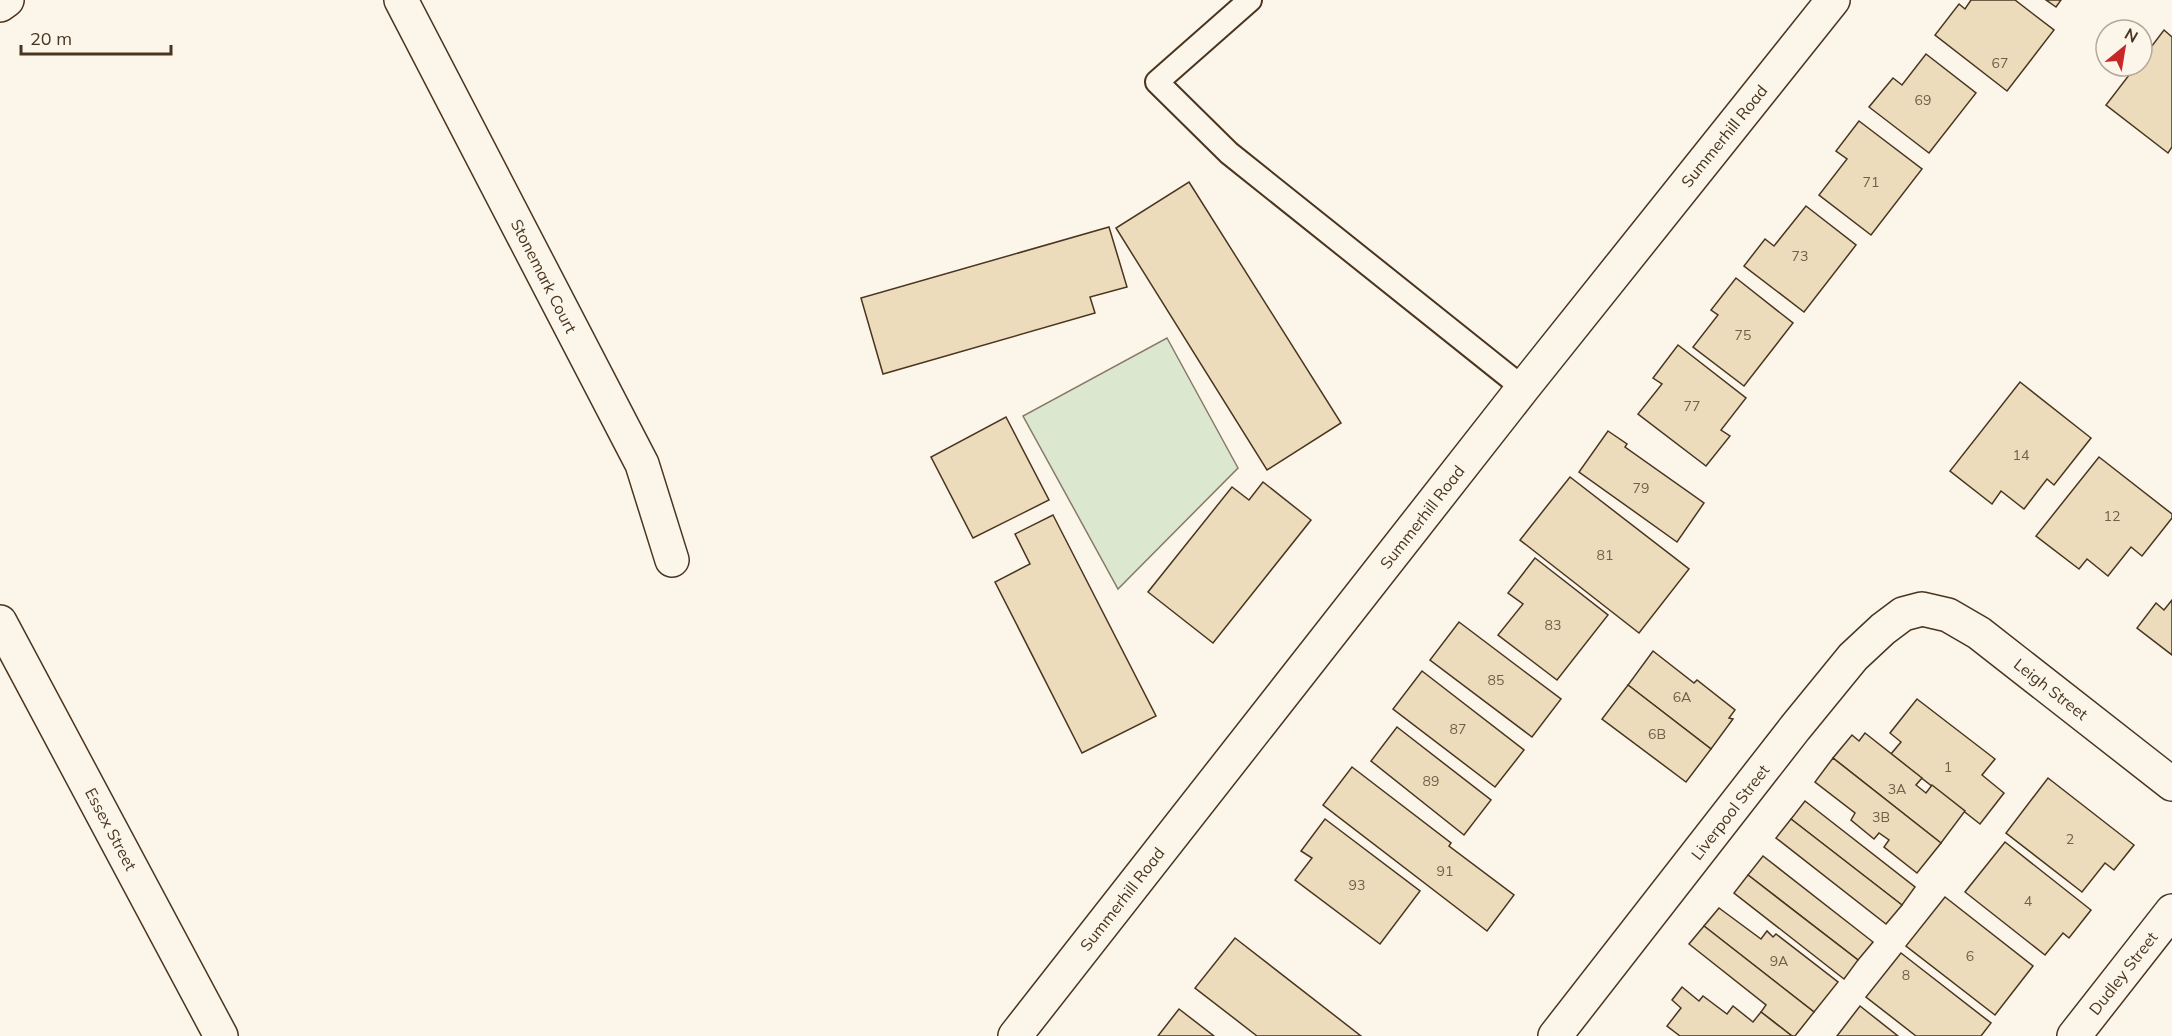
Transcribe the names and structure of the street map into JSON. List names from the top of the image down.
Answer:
{
  "streets": {
    "street": [
      "Summerhill Road",
      "Stonemark Court",
      "Leigh Street",
      "Liverpool Street",
      "Essex Street",
      "Dudley Street"
    ]
  },
  "crossings": [
    ["Leigh Street", "Liverpool Street"]
  ],
  "house_numbers": [
    "67",
    "69",
    "71",
    "73",
    "75",
    "77",
    "14",
    "79",
    "12",
    "81",
    "83",
    "85",
    "6A",
    "87",
    "6B",
    "1",
    "89",
    "3A",
    "3B",
    "2",
    "91",
    "93",
    "4",
    "6",
    "9A",
    "8"
  ],
  "scale_bar": "20 m",
  "north": "top right"
}
